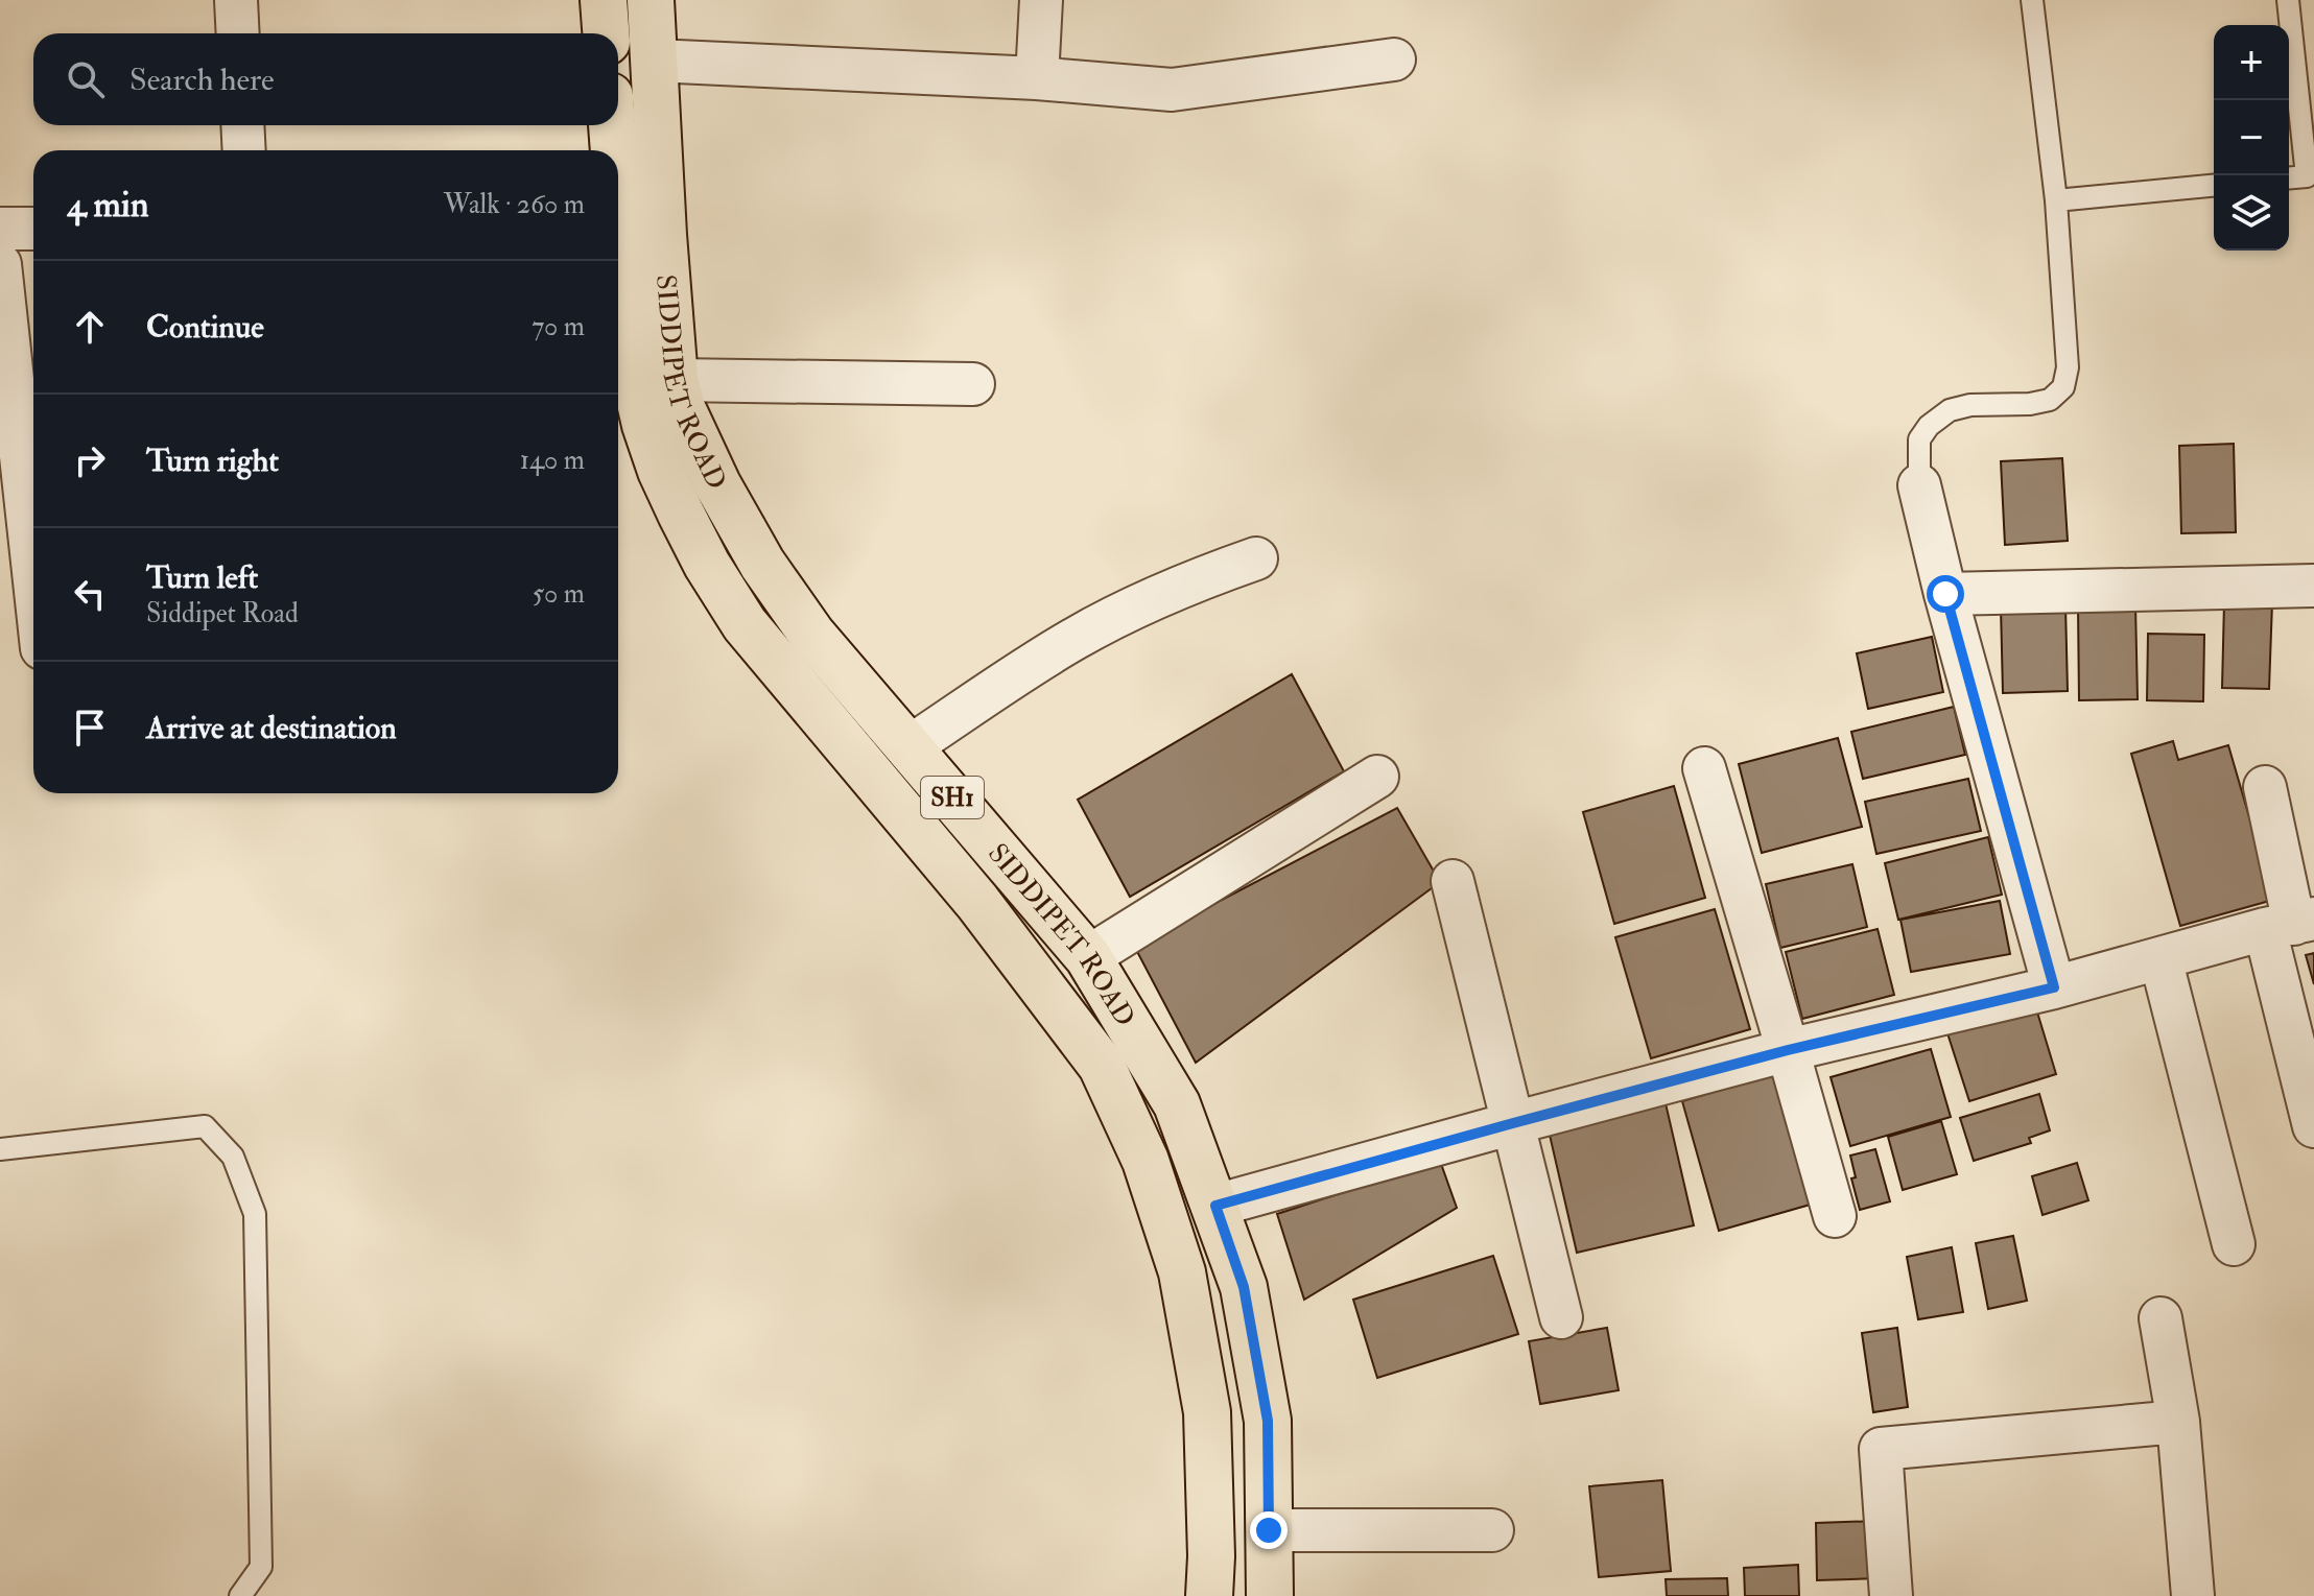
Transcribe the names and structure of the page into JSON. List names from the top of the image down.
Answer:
{
  "streets": {
    "main road": ["SIDDIPET ROAD", "SH1"]
  },
  "page": {
    "map_buttons": ["+", "−"],
    "search": "Search here",
    "heading": ["4 min", "Walk · 260 m"],
    "list": [
      ["Continue", "70 m"],
      ["Turn right", "140 m"],
      ["Turn left", "Siddipet Road", "50 m"],
      "Arrive at destination"
    ]
  }
}
